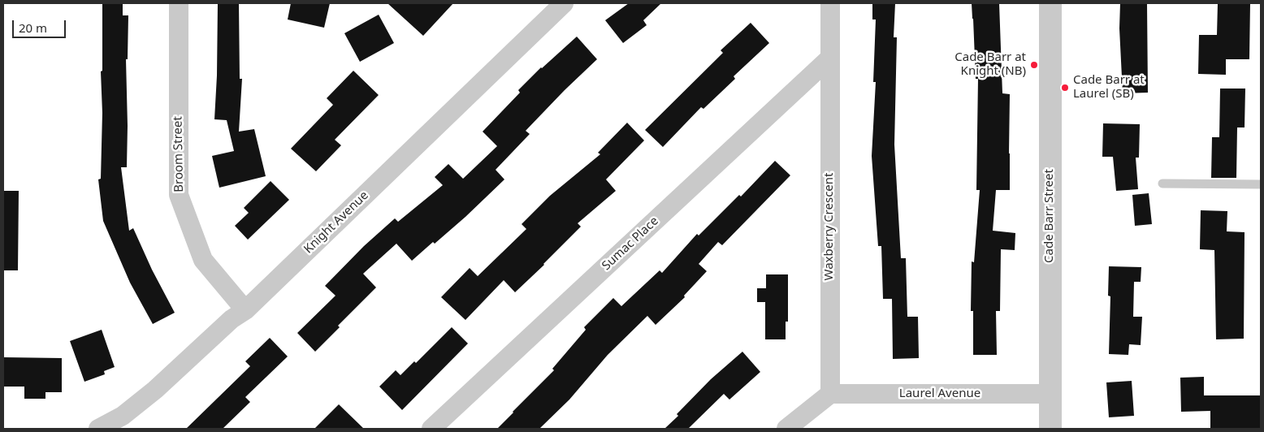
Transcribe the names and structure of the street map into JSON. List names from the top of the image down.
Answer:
{
  "streets": {
    "street": [
      "Broom Street",
      "Cade Barr Street",
      "Knight Avenue",
      "Waxberry Crescent",
      "Sumac Place",
      "Laurel Avenue"
    ]
  },
  "crossings": [
    ["Broom Street", "Knight Avenue"],
    ["Cade Barr Street", "Laurel Avenue"],
    ["Waxberry Crescent", "Sumac Place"],
    ["Waxberry Crescent", "Laurel Avenue"]
  ],
  "places": ["Cade Barr at Knight (NB)", "Cade Barr at Laurel (SB)"],
  "scale_bar": "20 m"
}
